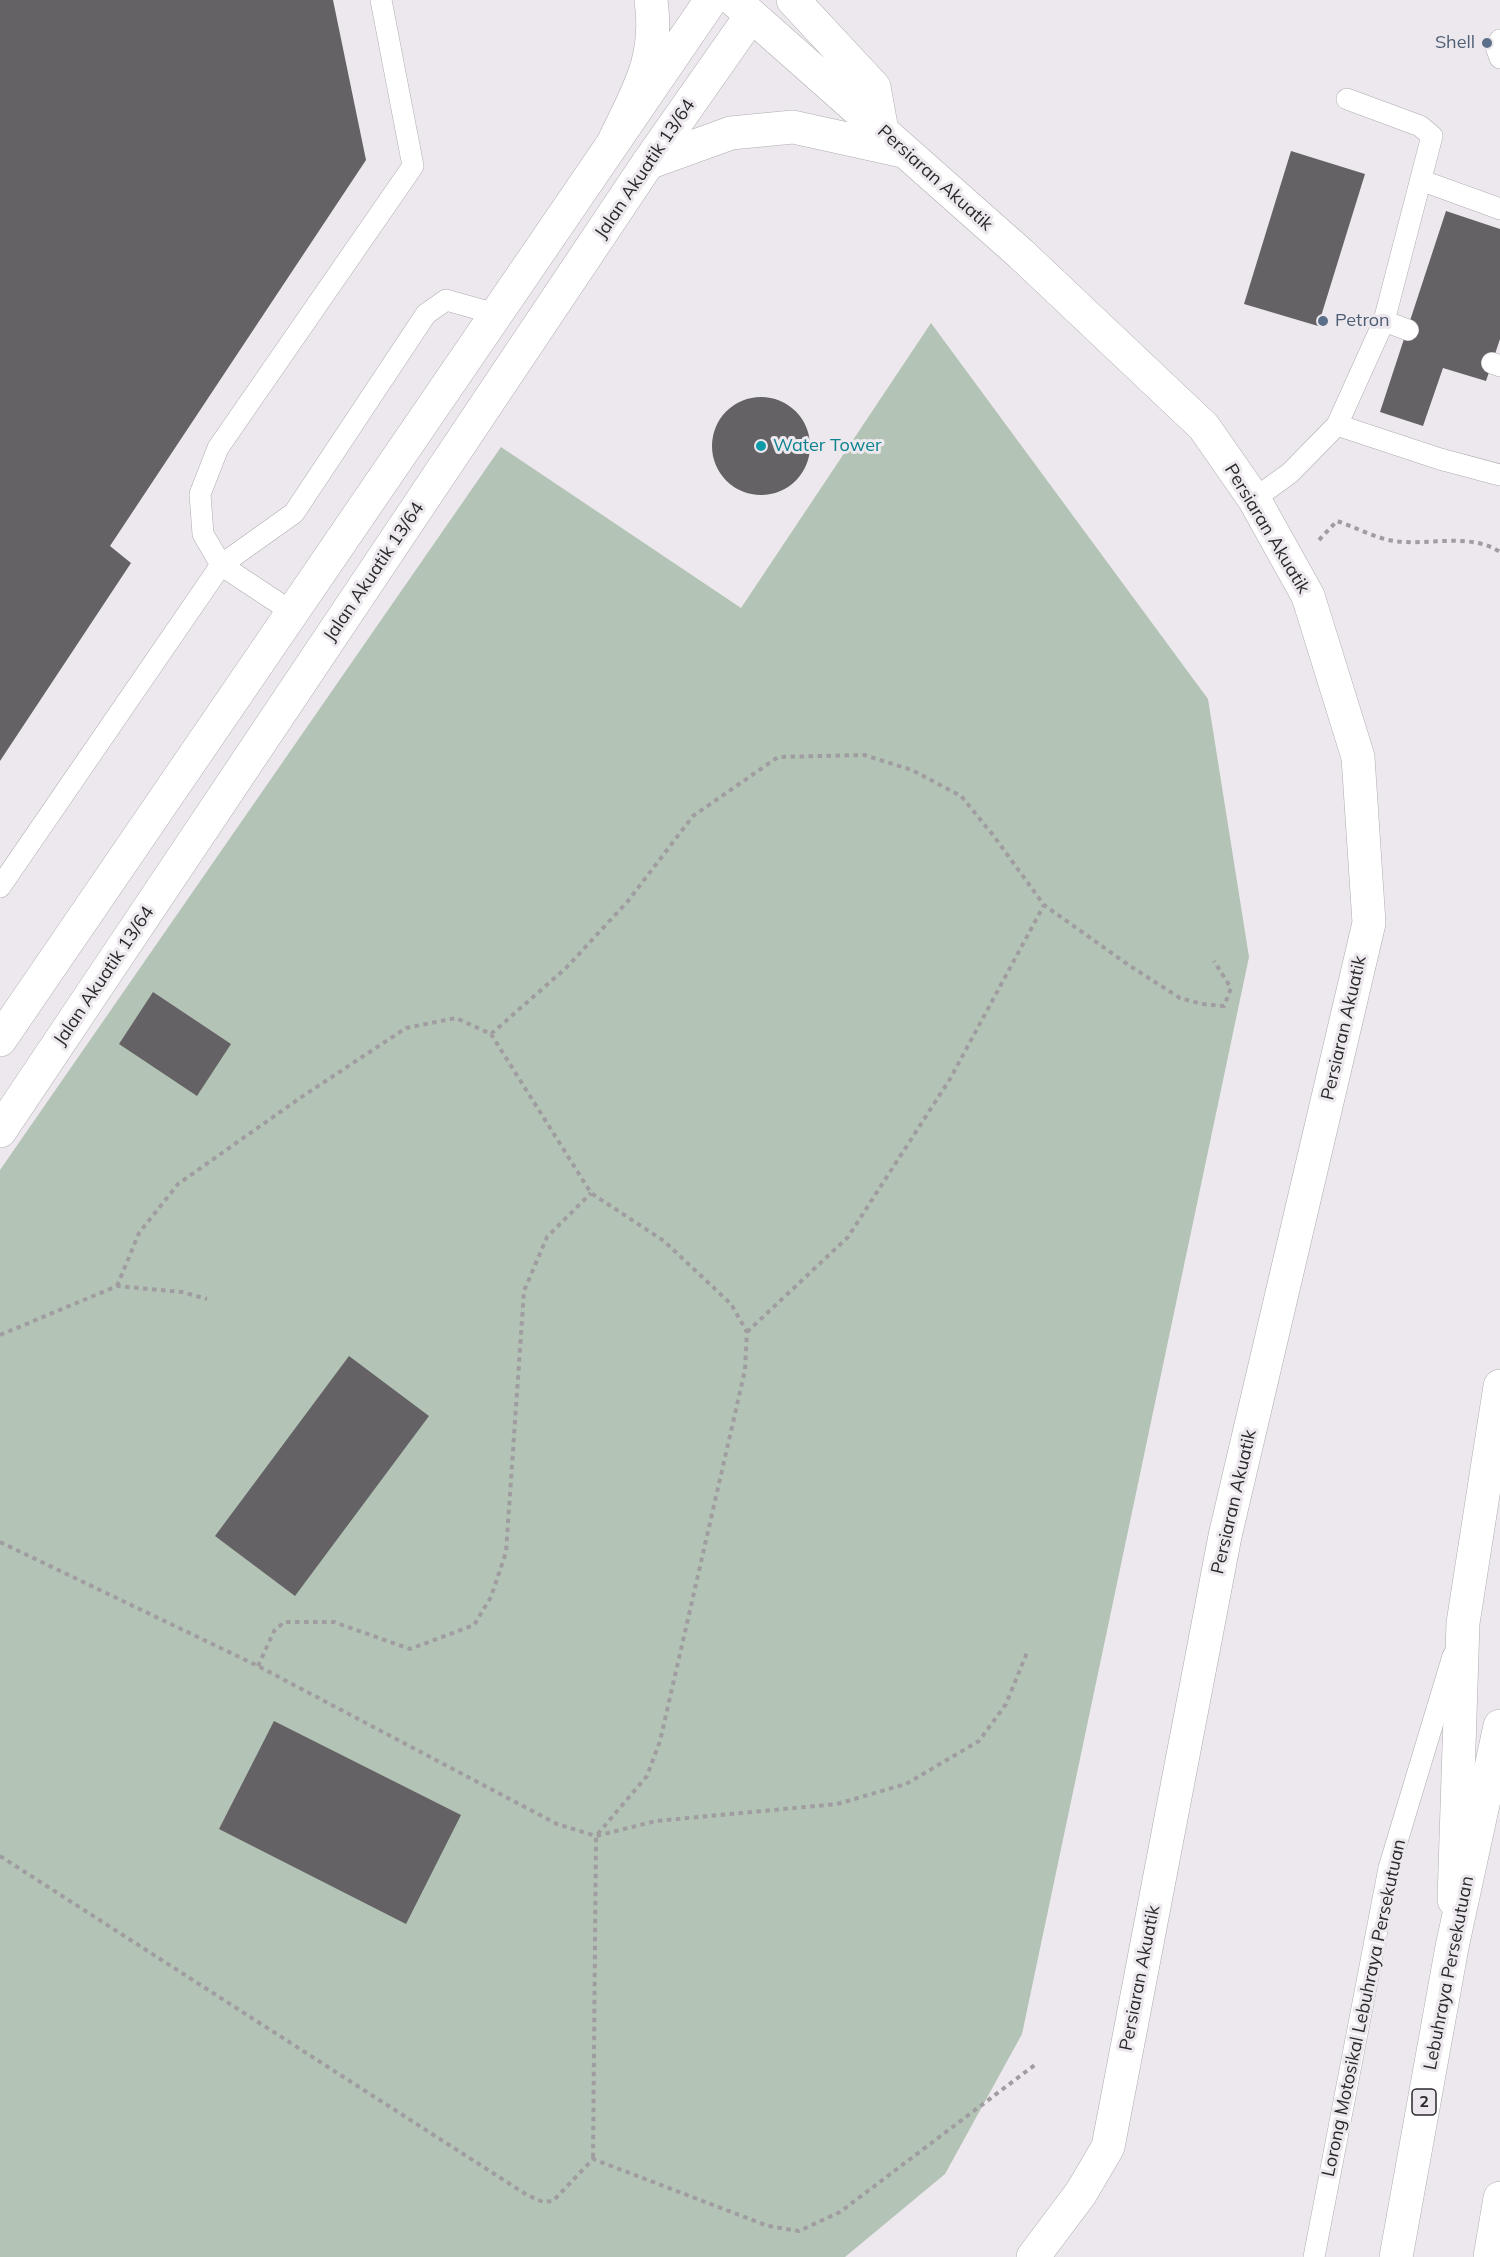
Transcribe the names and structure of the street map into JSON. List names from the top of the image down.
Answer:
{
  "streets": {
    "main road": [
      "Jalan Akuatik 13/64",
      "Persiaran Akuatik",
      "Lebuhraya Persekutuan",
      "2"
    ],
    "lane": ["Lorong Motosikal Lebuhraya Persekutuan"]
  },
  "crossings": [
    ["Jalan Akuatik 13/64", "Persiaran Akuatik"]
  ],
  "places": ["Shell", "Petron", "Water Tower"]
}
